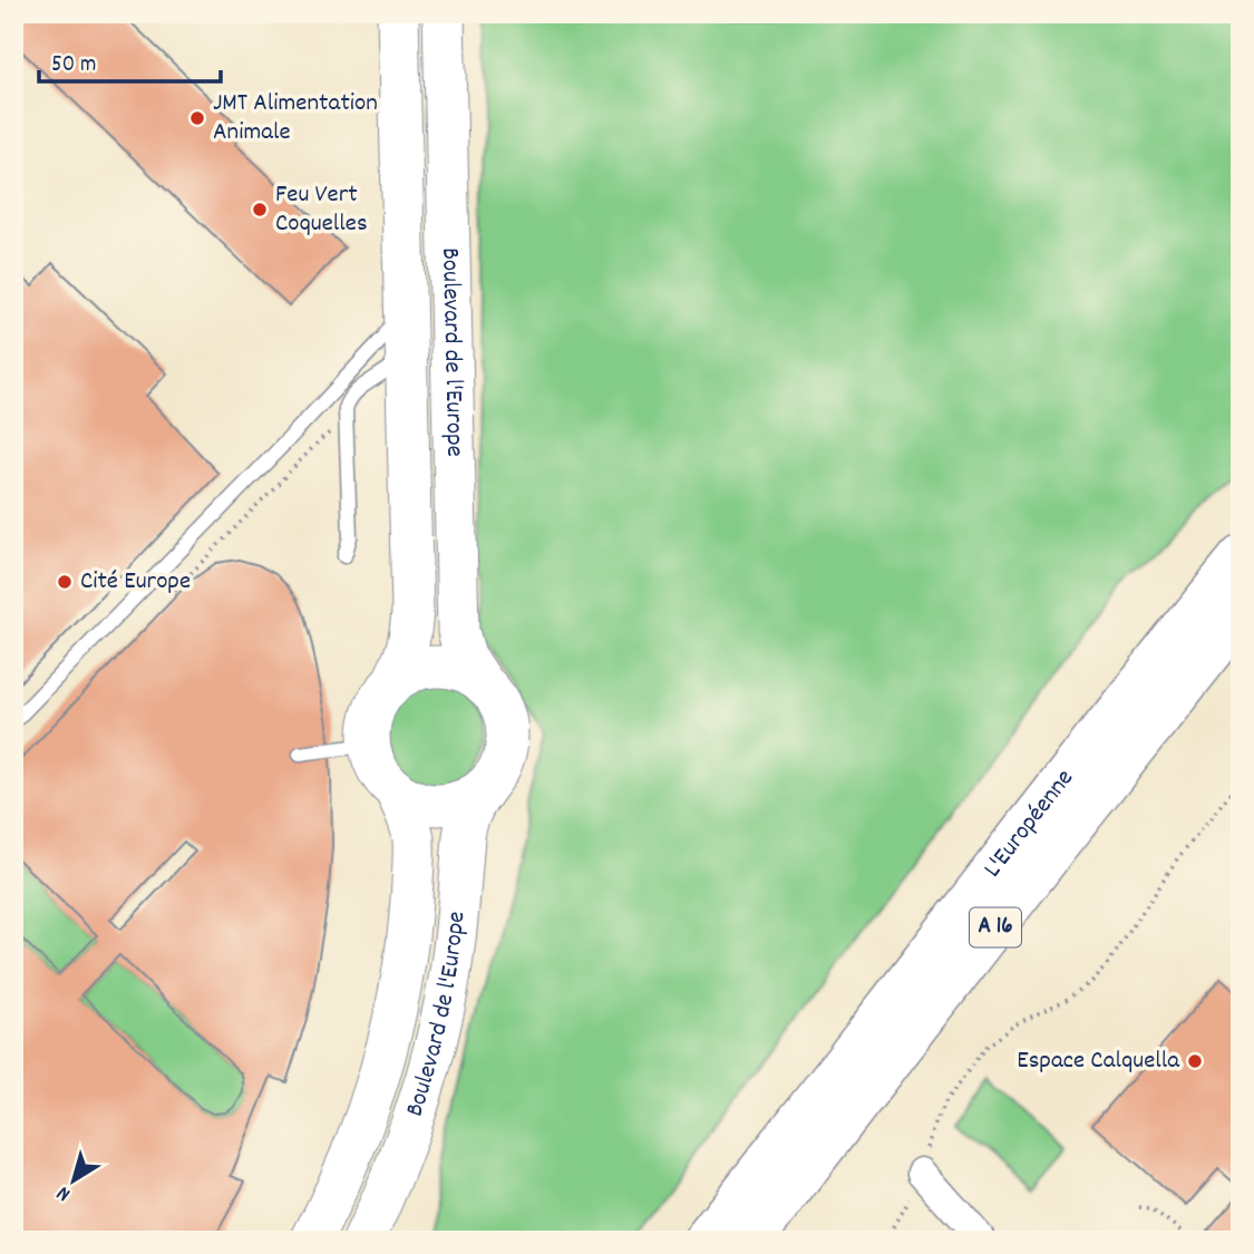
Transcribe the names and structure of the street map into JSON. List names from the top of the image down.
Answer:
{
  "streets": {
    "highway": ["L'Européenne", "A 16"],
    "main road": ["Boulevard de l'Europe"]
  },
  "places": [
    "JMT Alimentation Animale",
    "Feu Vert Coquelles",
    "Cité Europe",
    "Espace Calquella"
  ],
  "scale_bar": "50 m",
  "north": "bottom left"
}
